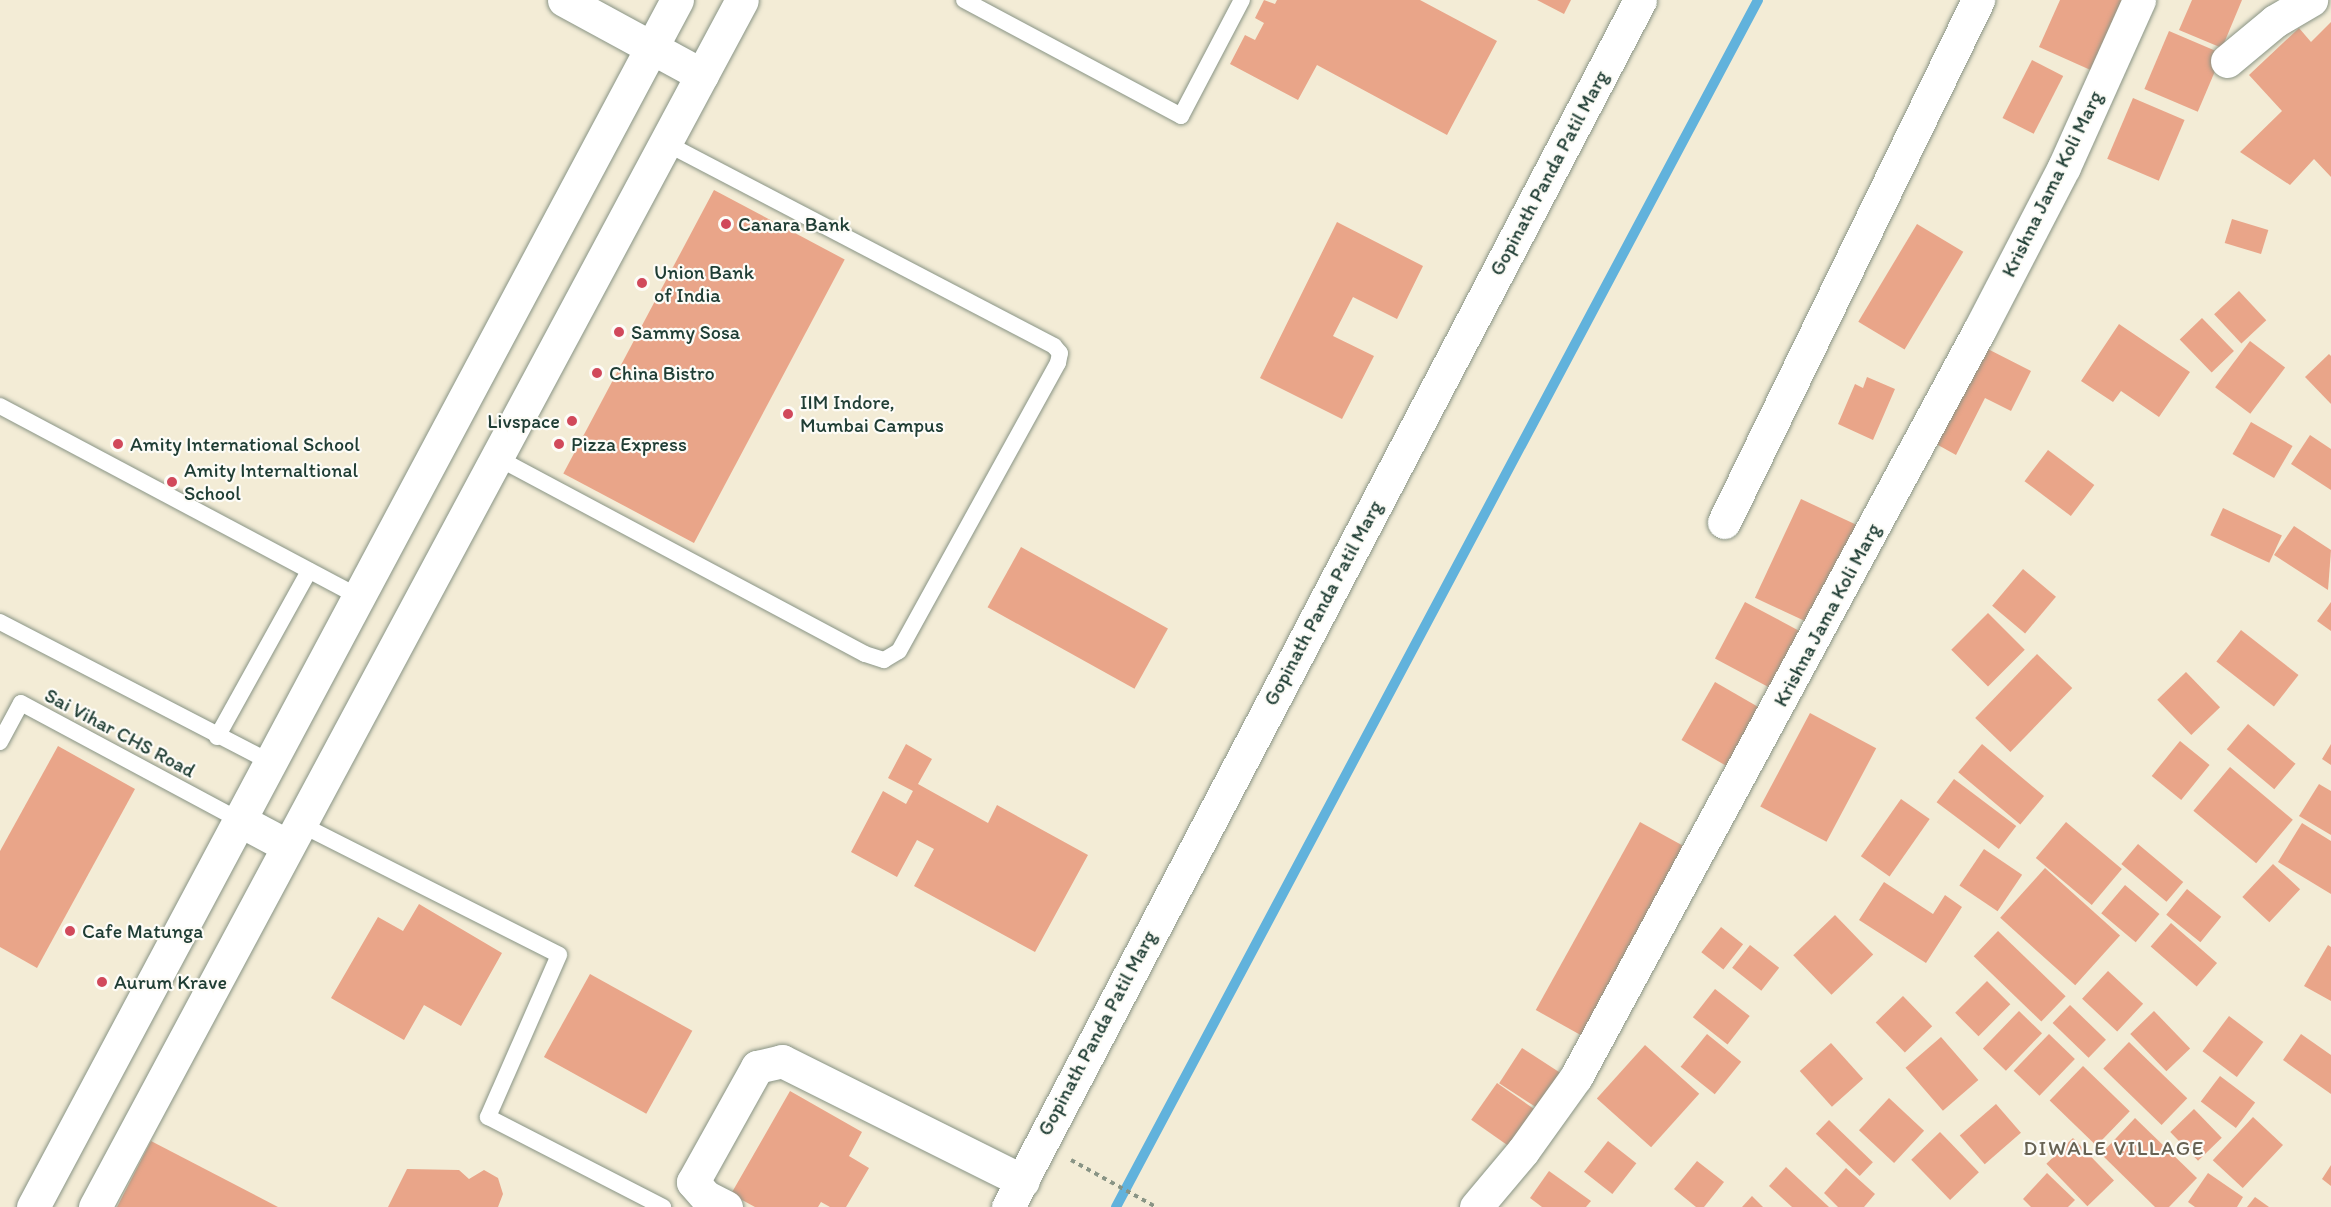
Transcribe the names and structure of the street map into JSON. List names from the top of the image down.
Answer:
{
  "streets": {
    "street": ["Gopinath Panda Patil Marg", "Krishna Jama Koli Marg"],
    "lane": ["Sai Vihar CHS Road"]
  },
  "districts": ["DIWALE VILLAGE"],
  "places": [
    "Canara Bank",
    "Union Bank of India",
    "Sammy Sosa",
    "China Bistro",
    "IIM Indore, Mumbai Campus",
    "Livspace",
    "Amity International School",
    "Pizza Express",
    "Amity Internaltional School",
    "Cafe Matunga",
    "Aurum Krave"
  ]
}
